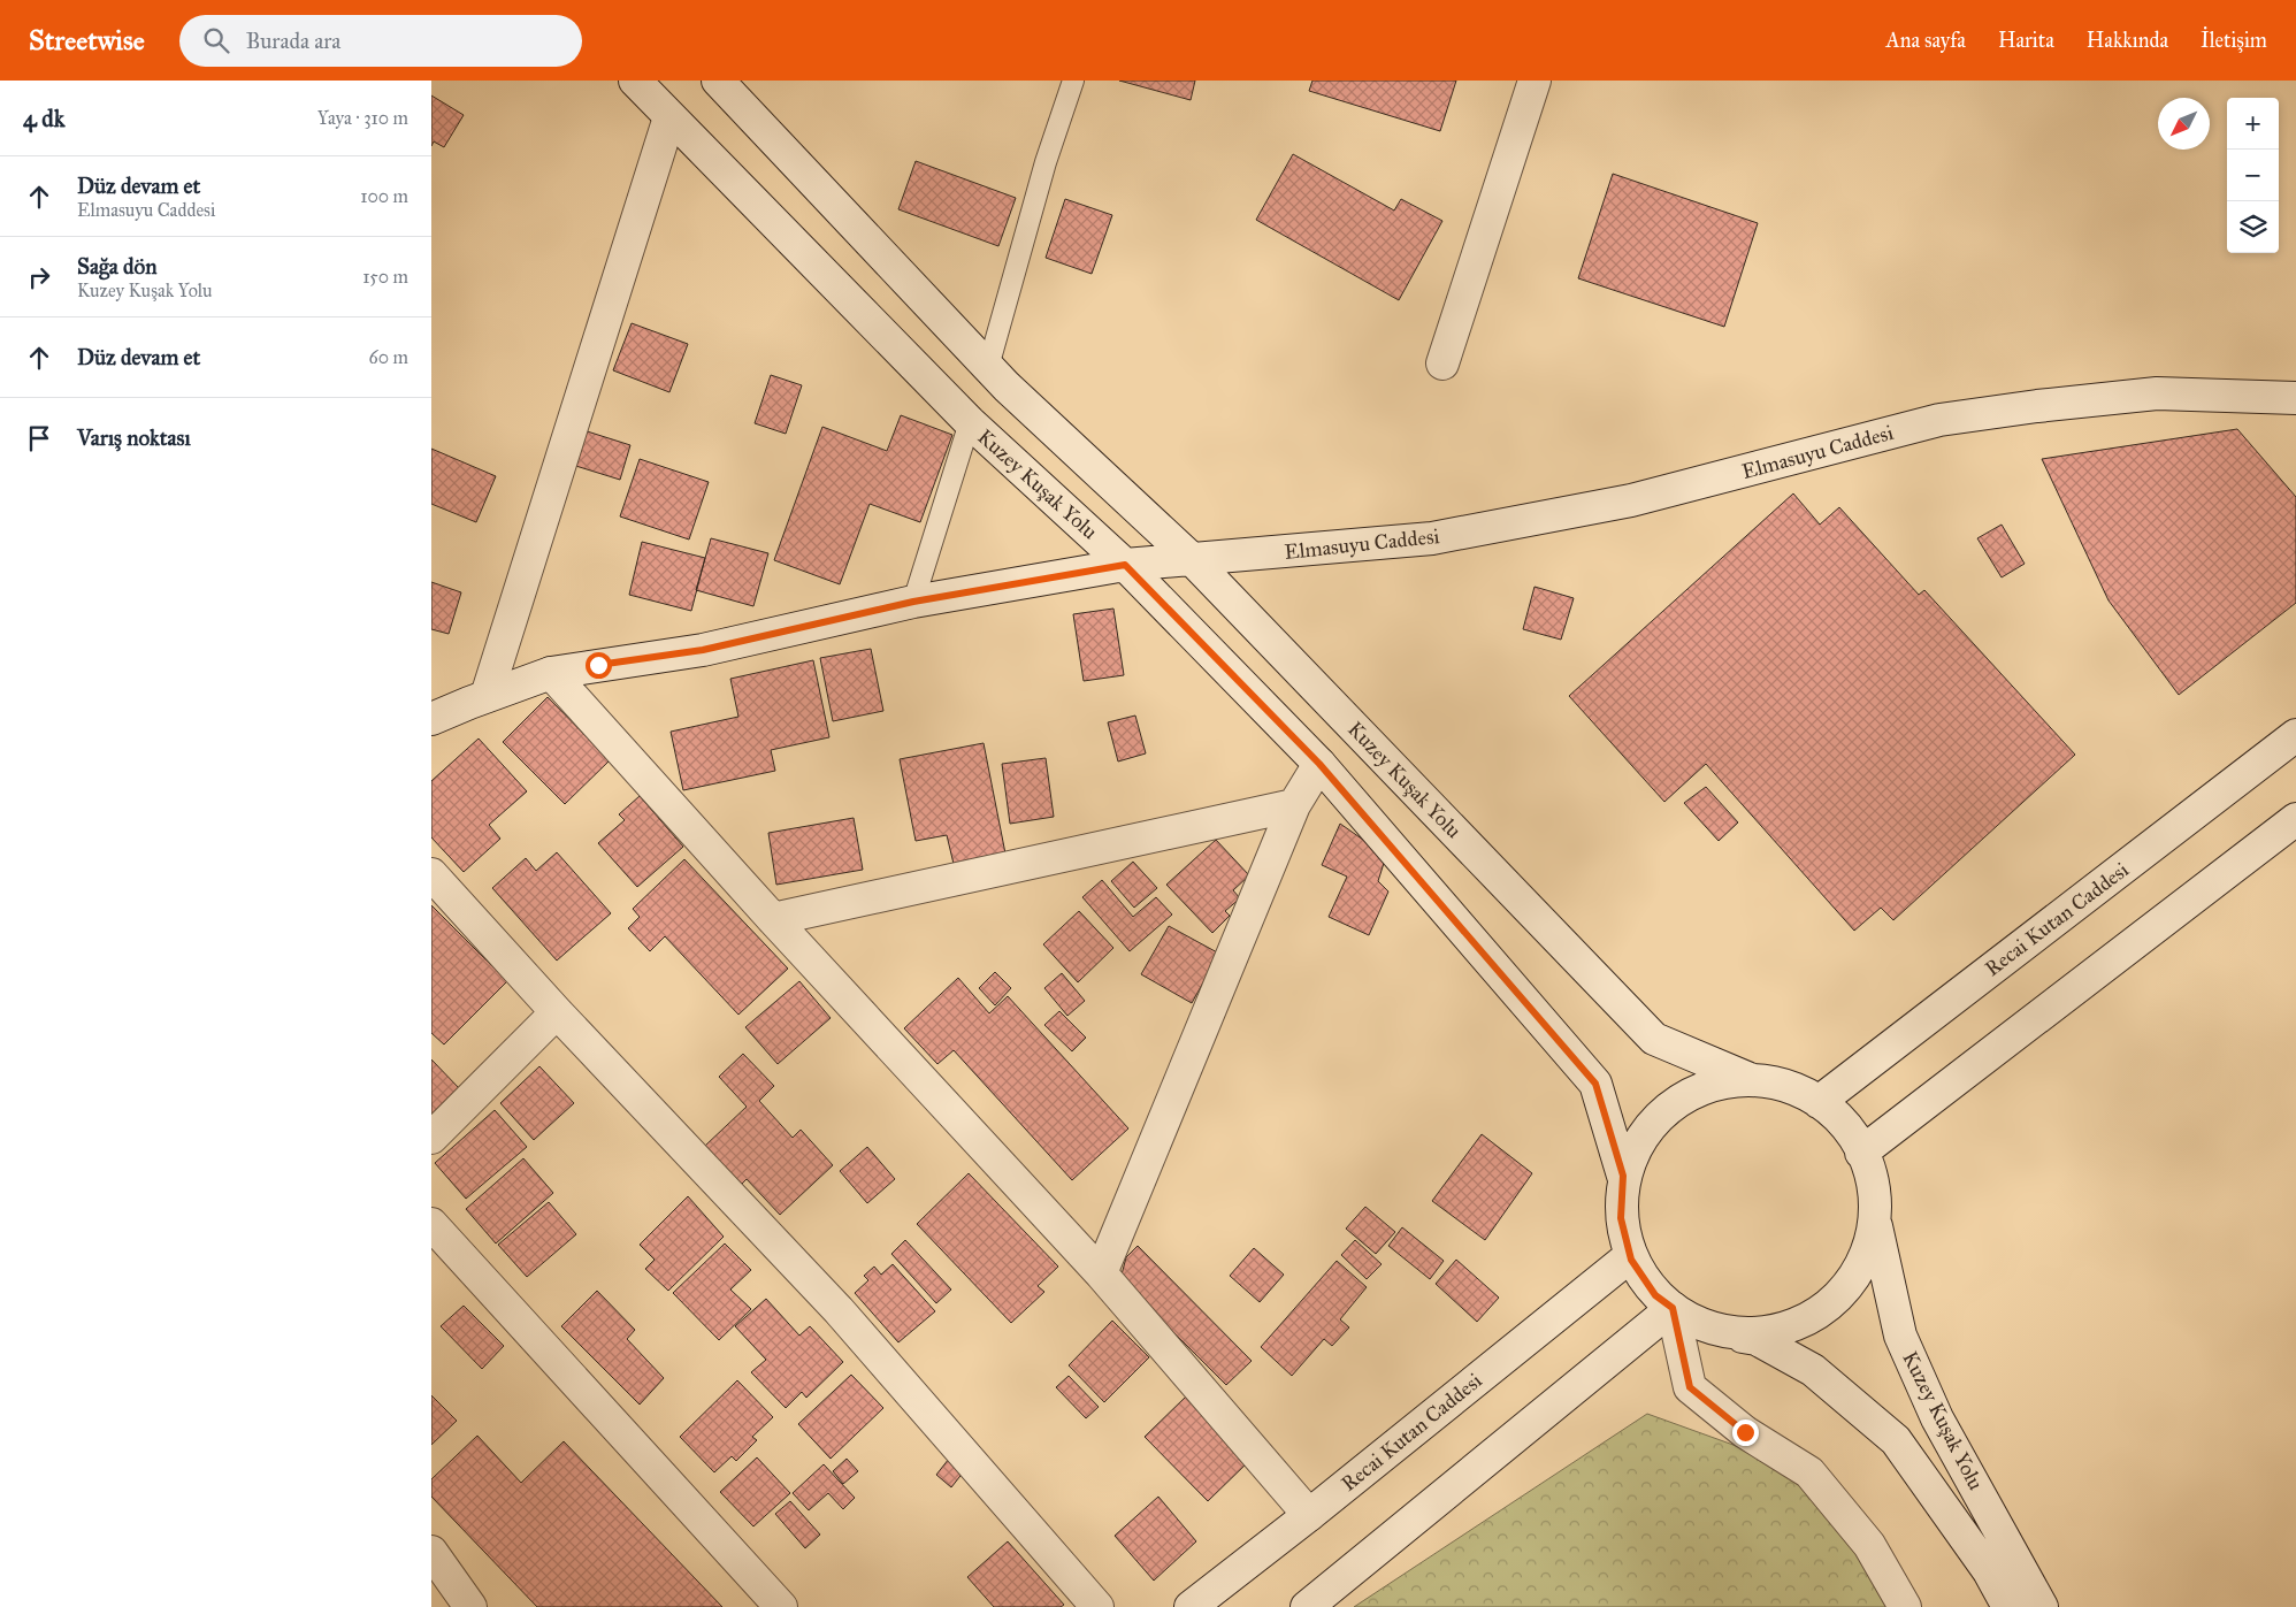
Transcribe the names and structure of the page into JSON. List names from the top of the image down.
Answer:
{
  "streets": {
    "street": ["Elmasuyu Caddesi", "Kuzey Kuşak Yolu", "Recai Kutan Caddesi"]
  },
  "crossings": [
    ["Elmasuyu Caddesi", "Kuzey Kuşak Yolu"]
  ],
  "north": "bottom left",
  "page": {
    "header": "Streetwise",
    "search": "Burada ara",
    "nav": [
      "Ana sayfa",
      "Harita",
      "Hakkında",
      "İletişim"
    ],
    "heading": ["4 dk", "Yaya · 310 m"],
    "map_buttons": ["+", "−"],
    "list": [
      ["Düz devam et", "Elmasuyu Caddesi", "100 m"],
      ["Sağa dön", "Kuzey Kuşak Yolu", "150 m"],
      ["Düz devam et", "60 m"],
      "Varış noktası"
    ]
  }
}
